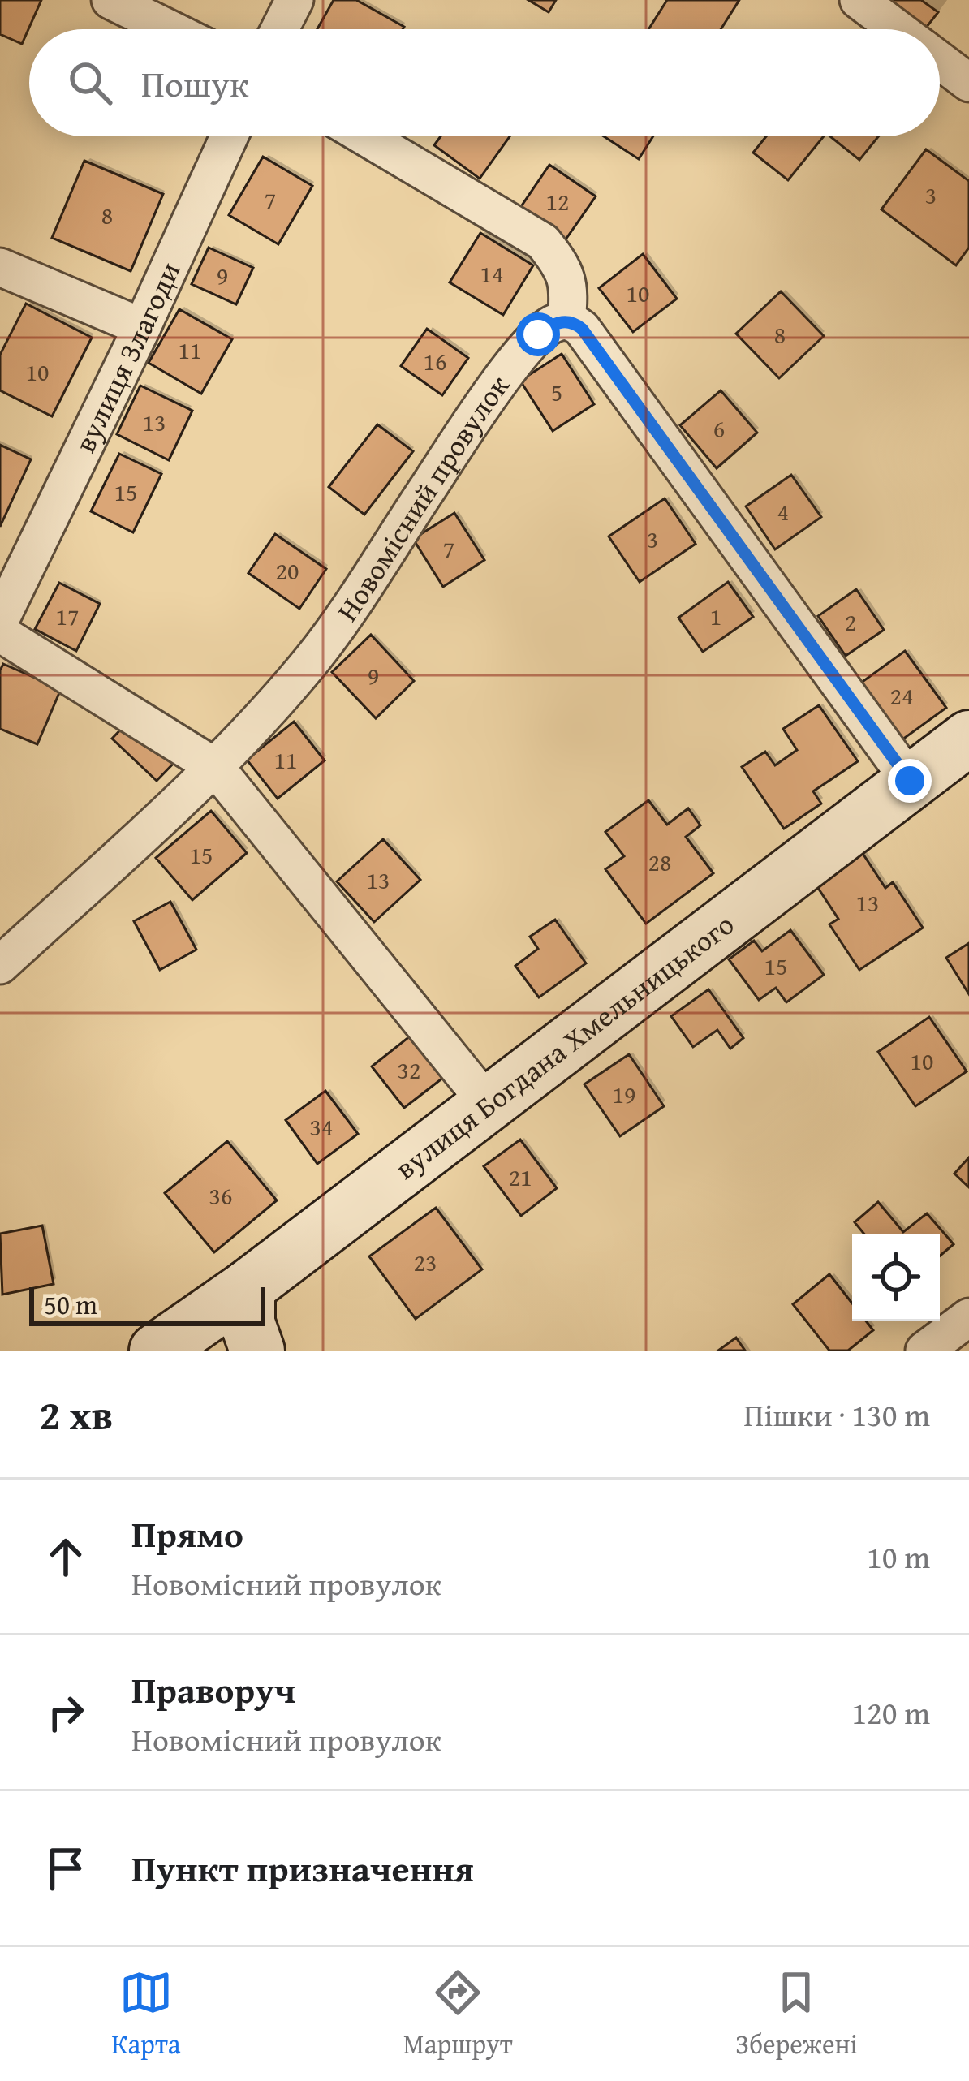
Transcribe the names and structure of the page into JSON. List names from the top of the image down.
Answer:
{
  "streets": {
    "main road": ["вулиця Богдана Хмельницького"],
    "street": ["вулиця Злагоди", "Новомісний провулок"]
  },
  "house_numbers": [
    "3",
    "7",
    "12",
    "8",
    "14",
    "9",
    "10",
    "8",
    "11",
    "16",
    "10",
    "5",
    "13",
    "6",
    "15",
    "4",
    "3",
    "7",
    "20",
    "17",
    "1",
    "2",
    "9",
    "24",
    "11",
    "15",
    "28",
    "13",
    "13",
    "15",
    "10",
    "32",
    "19",
    "34",
    "21",
    "36",
    "23"
  ],
  "scale_bar": "50 m",
  "page": {
    "search": "Пошук",
    "scale": "50 m",
    "heading": ["2 хв", "Пішки · 130 m"],
    "list": [
      ["Прямо", "Новомісний провулок", "10 m"],
      ["Праворуч", "Новомісний провулок", "120 m"],
      "Пункт призначення"
    ],
    "nav": ["Карта", "Маршрут", "Збережені"]
  }
}
